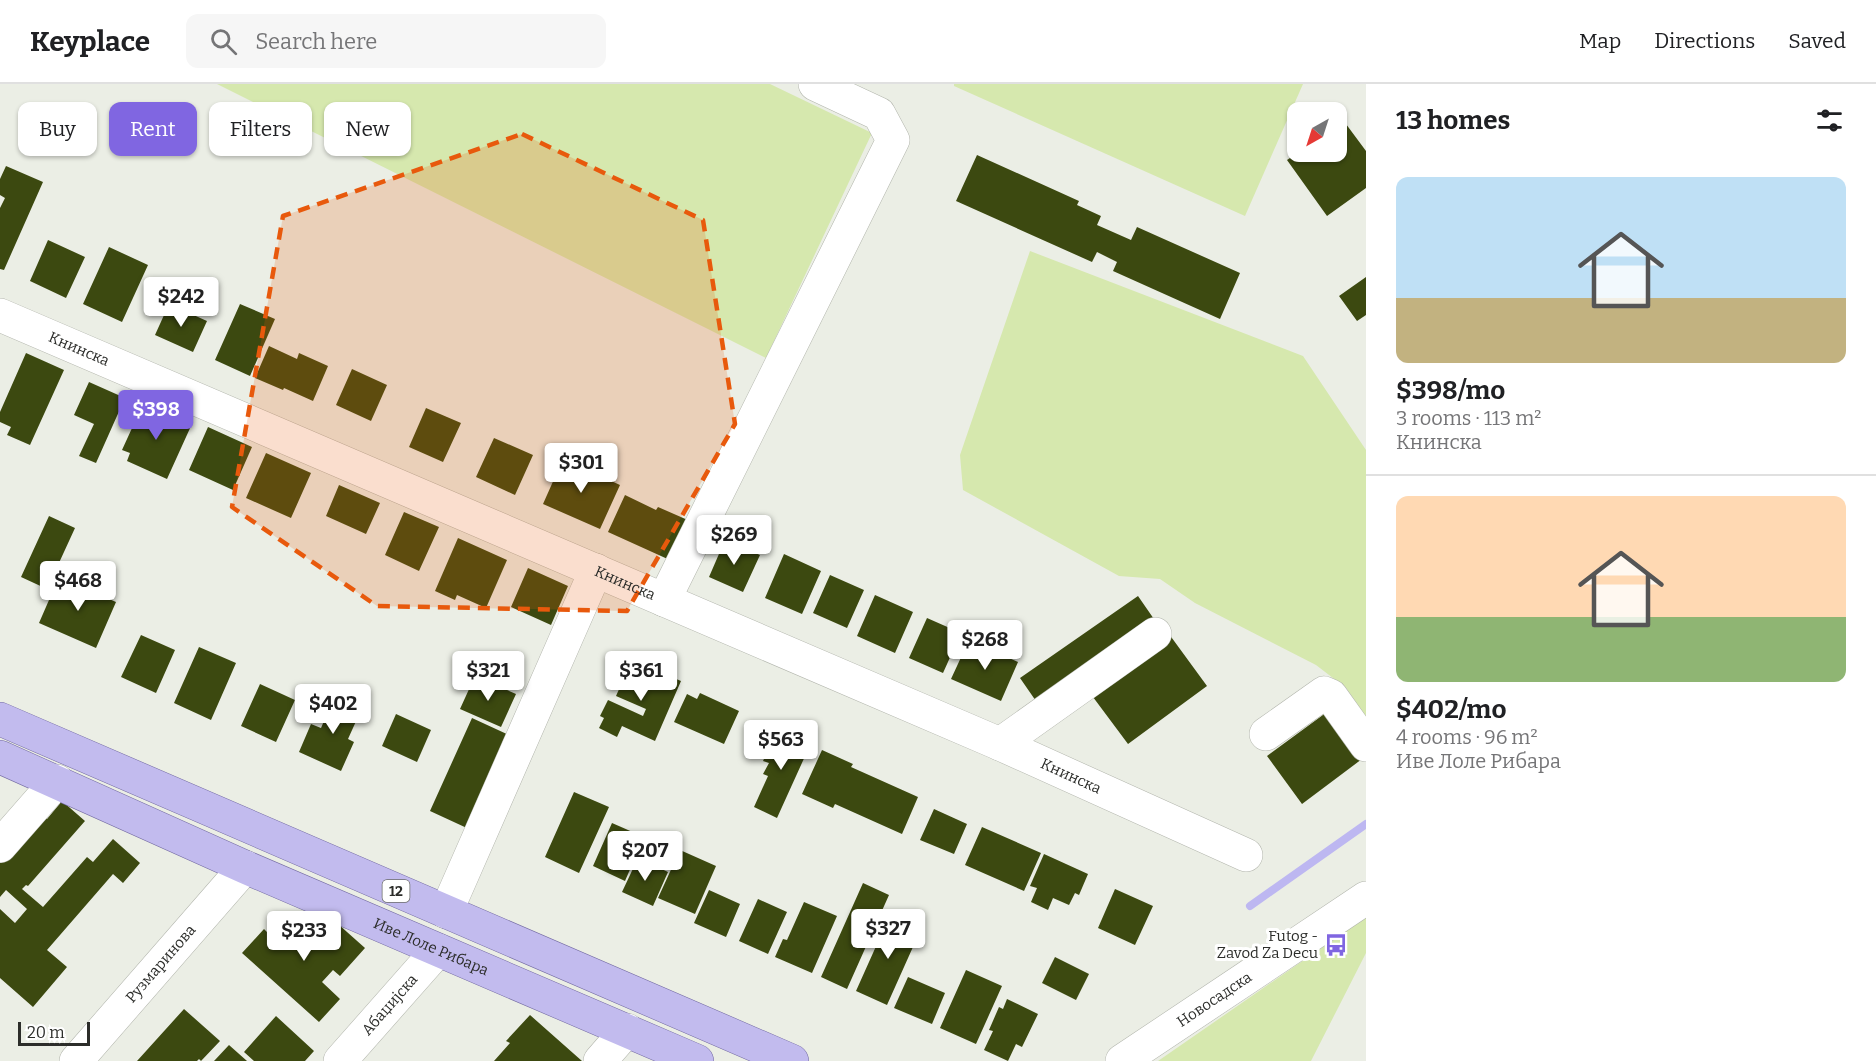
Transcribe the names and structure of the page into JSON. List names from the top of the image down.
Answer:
{
  "streets": {
    "main road": ["12", "Иве Лоле Рибара"],
    "street": [
      "Книнска",
      "Рузмаринова",
      "Новосадска",
      "Абаџијска"
    ]
  },
  "crossings": [
    ["Иве Лоле Рибара", "Рузмаринова"],
    ["Иве Лоле Рибара", "Абаџијска"]
  ],
  "places": {
    "bus stop": ["Futog - Zavod Za Decu"]
  },
  "scale_bar": "20 m",
  "north": "bottom left",
  "page": {
    "header": "Keyplace",
    "search": "Search here",
    "nav": ["Map", "Directions", "Saved"],
    "heading": "13 homes",
    "chip": [
      "Buy",
      "Rent",
      "Filters",
      "New"
    ],
    "list": [
      {
        "name": "$398/mo",
        "note": "3 rooms · 113 m² · Книнска"
      },
      {
        "name": "$402/mo",
        "note": "4 rooms · 96 m² · Иве Лоле Рибара"
      }
    ],
    "price": [
      "$242",
      "$398",
      "$301",
      "$269",
      "$468",
      "$268",
      "$321",
      "$361",
      "$402",
      "$563",
      "$207",
      "$327",
      "$233"
    ],
    "scale": "20 m"
  }
}
